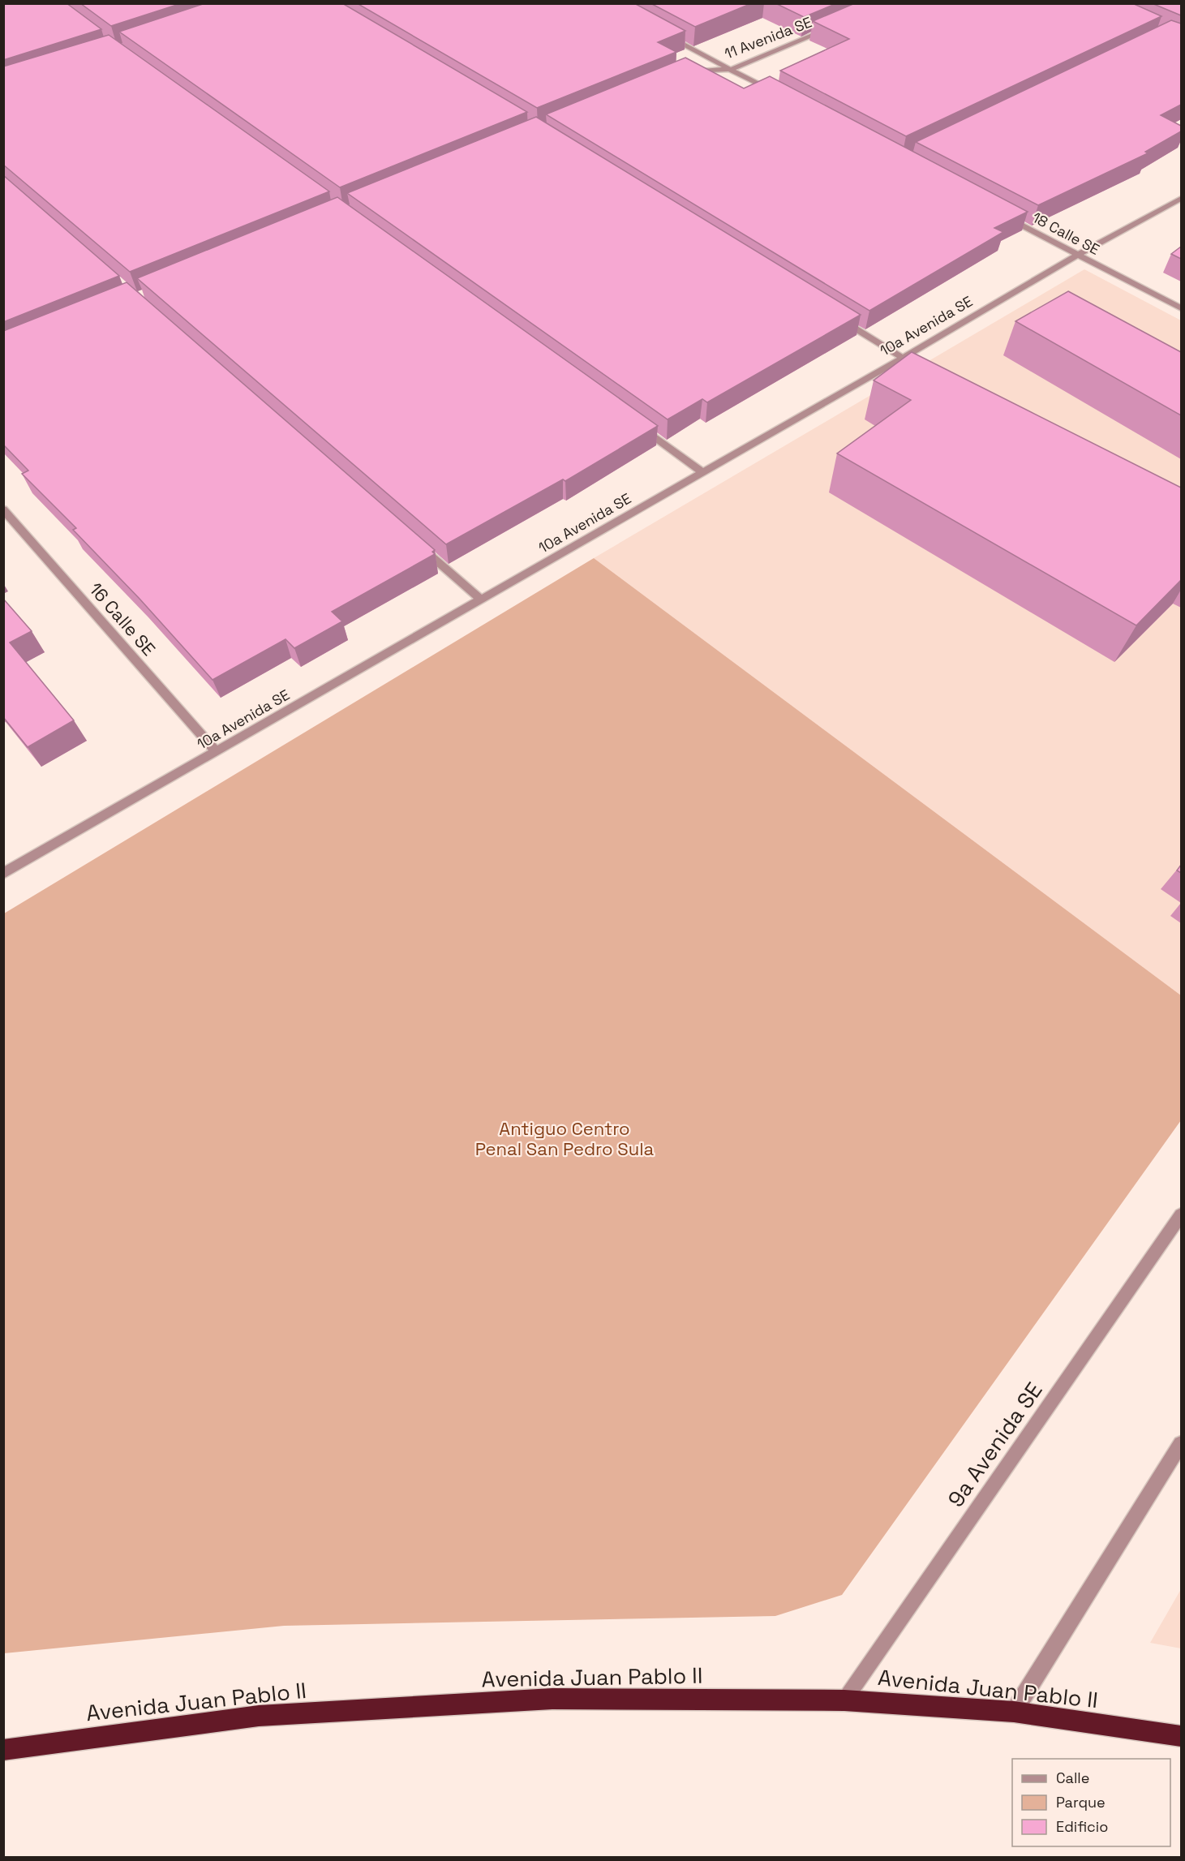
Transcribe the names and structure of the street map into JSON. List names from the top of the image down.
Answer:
{
  "streets": {
    "highway": ["Avenida Juan Pablo II"],
    "street": [
      "11 Avenida SE",
      "18 Calle SE",
      "10a Avenida SE",
      "16 Calle SE",
      "9a Avenida SE"
    ]
  },
  "crossings": [
    ["18 Calle SE", "10a Avenida SE"],
    ["10a Avenida SE", "16 Calle SE"],
    ["9a Avenida SE", "Avenida Juan Pablo II"]
  ],
  "parks": ["Antiguo Centro Penal San Pedro Sula"],
  "legend": ["Calle", "Parque", "Edificio"]
}
